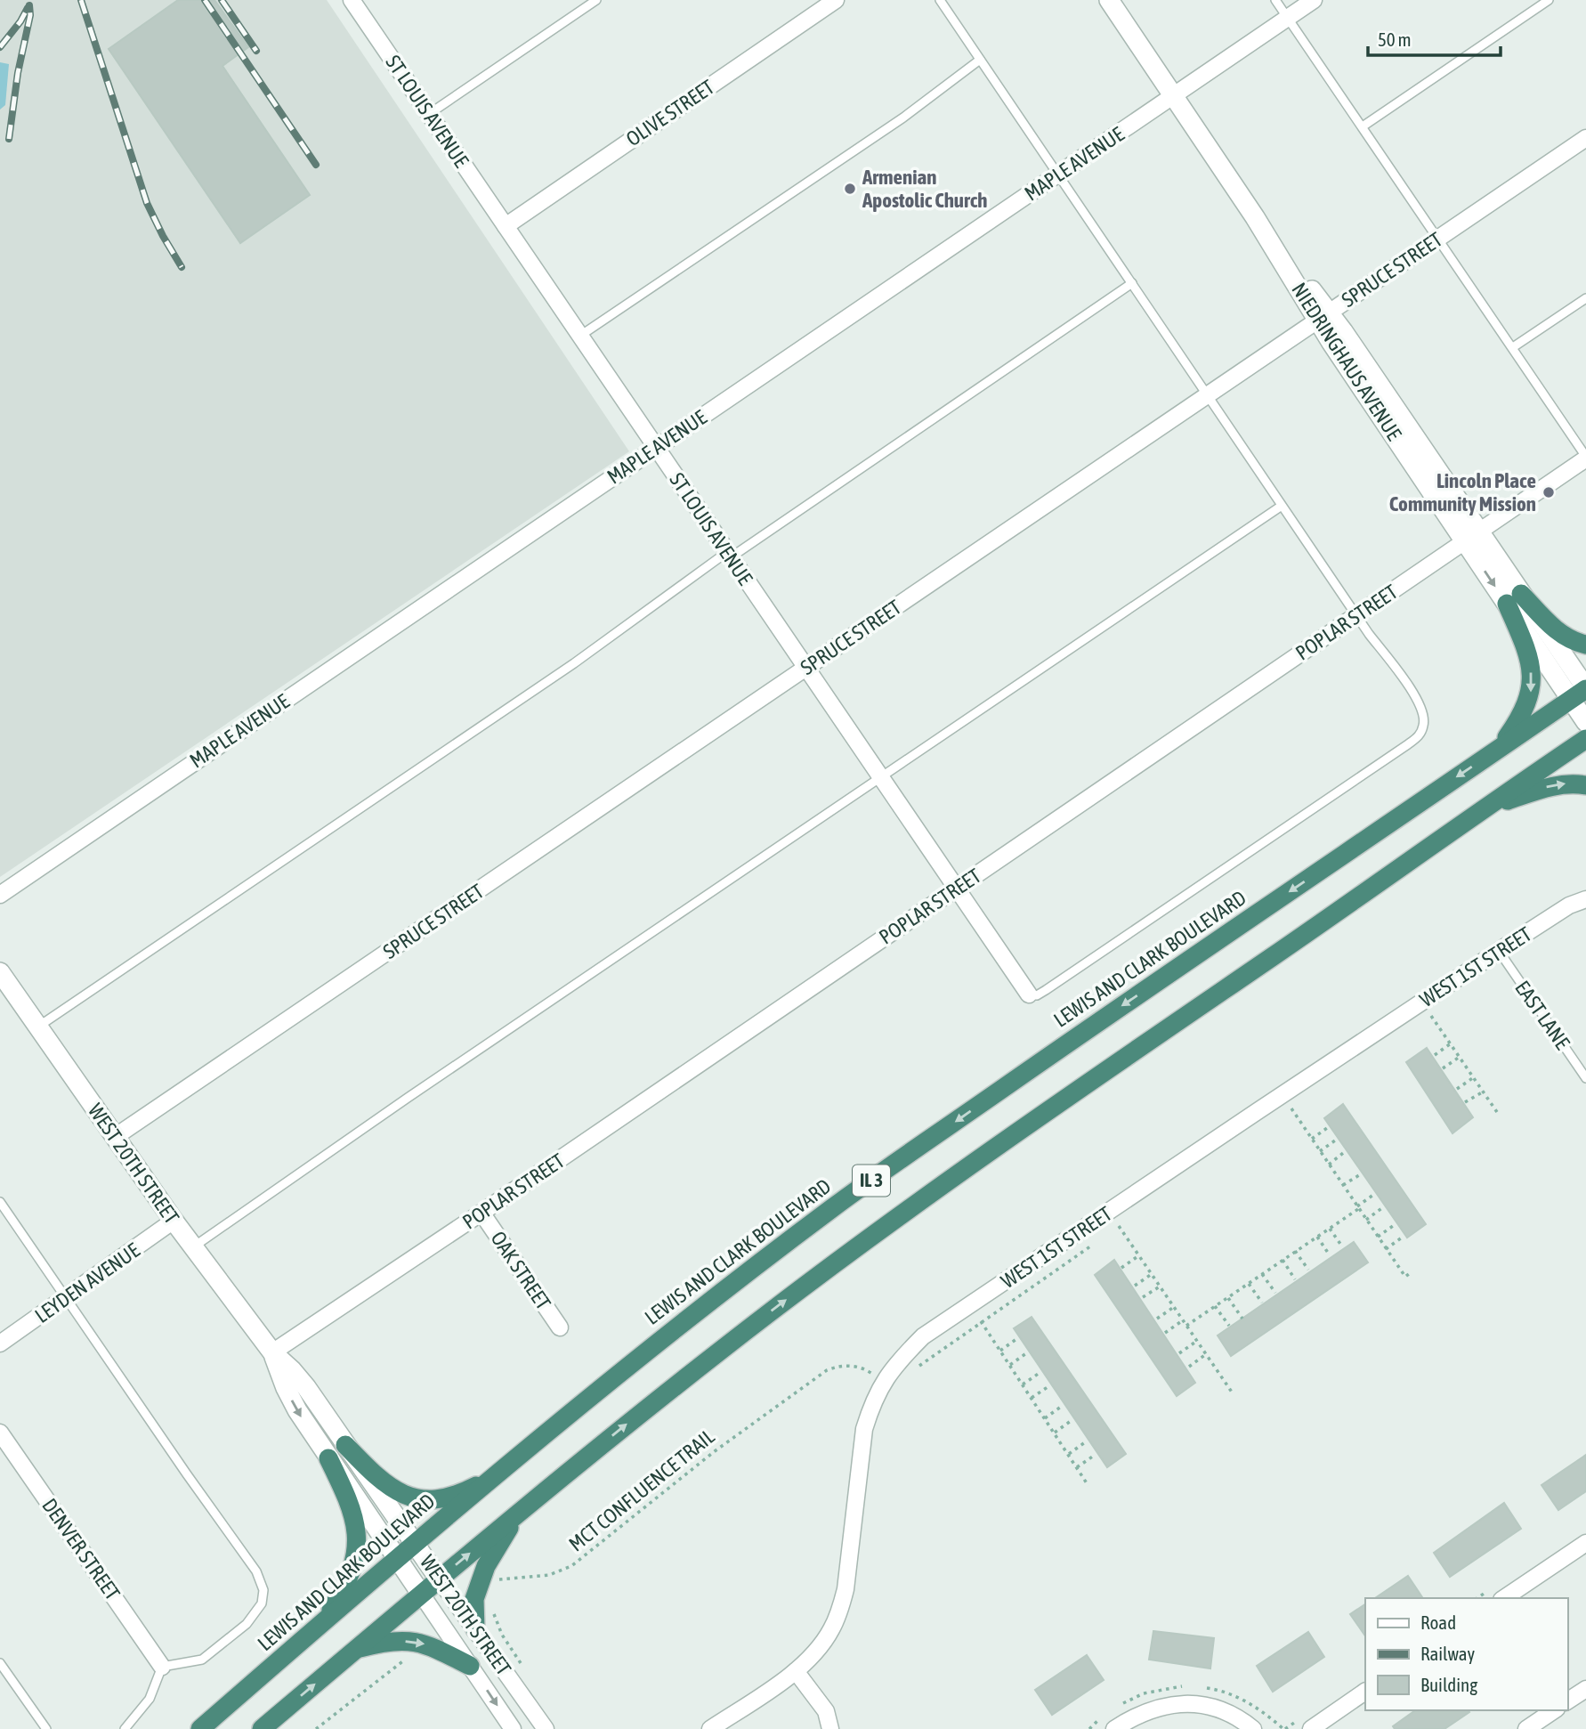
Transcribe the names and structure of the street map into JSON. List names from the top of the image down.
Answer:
{
  "streets": {
    "highway": ["LEWIS AND CLARK BOULEVARD", "IL 3"],
    "street": [
      "ST LOUIS AVENUE",
      "OLIVE STREET",
      "MAPLE AVENUE",
      "SPRUCE STREET",
      "NIEDRINGHAUS AVENUE",
      "POPLAR STREET",
      "WEST 1ST STREET",
      "WEST 20TH STREET",
      "OAK STREET",
      "LEYDEN AVENUE",
      "DENVER STREET"
    ],
    "lane": ["EAST LANE"],
    "path": ["MCT CONFLUENCE TRAIL"]
  },
  "crossings": [
    ["ST LOUIS AVENUE", "OLIVE STREET"],
    ["ST LOUIS AVENUE", "MAPLE AVENUE"],
    ["ST LOUIS AVENUE", "SPRUCE STREET"],
    ["ST LOUIS AVENUE", "POPLAR STREET"],
    ["MAPLE AVENUE", "NIEDRINGHAUS AVENUE"],
    ["SPRUCE STREET", "NIEDRINGHAUS AVENUE"],
    ["SPRUCE STREET", "WEST 20TH STREET"],
    ["NIEDRINGHAUS AVENUE", "POPLAR STREET"],
    ["NIEDRINGHAUS AVENUE", "LEWIS AND CLARK BOULEVARD"],
    ["POPLAR STREET", "WEST 20TH STREET"],
    ["POPLAR STREET", "OAK STREET"],
    ["LEWIS AND CLARK BOULEVARD", "WEST 20TH STREET"],
    ["WEST 1ST STREET", "EAST LANE"],
    ["WEST 1ST STREET", "MCT CONFLUENCE TRAIL"],
    ["WEST 20TH STREET", "IL 3"],
    ["WEST 20TH STREET", "LEYDEN AVENUE"]
  ],
  "places": ["Armenian Apostolic Church", "Lincoln Place Community Mission"],
  "legend": ["Road", "Railway", "Building"],
  "scale_bar": "50 m"
}
